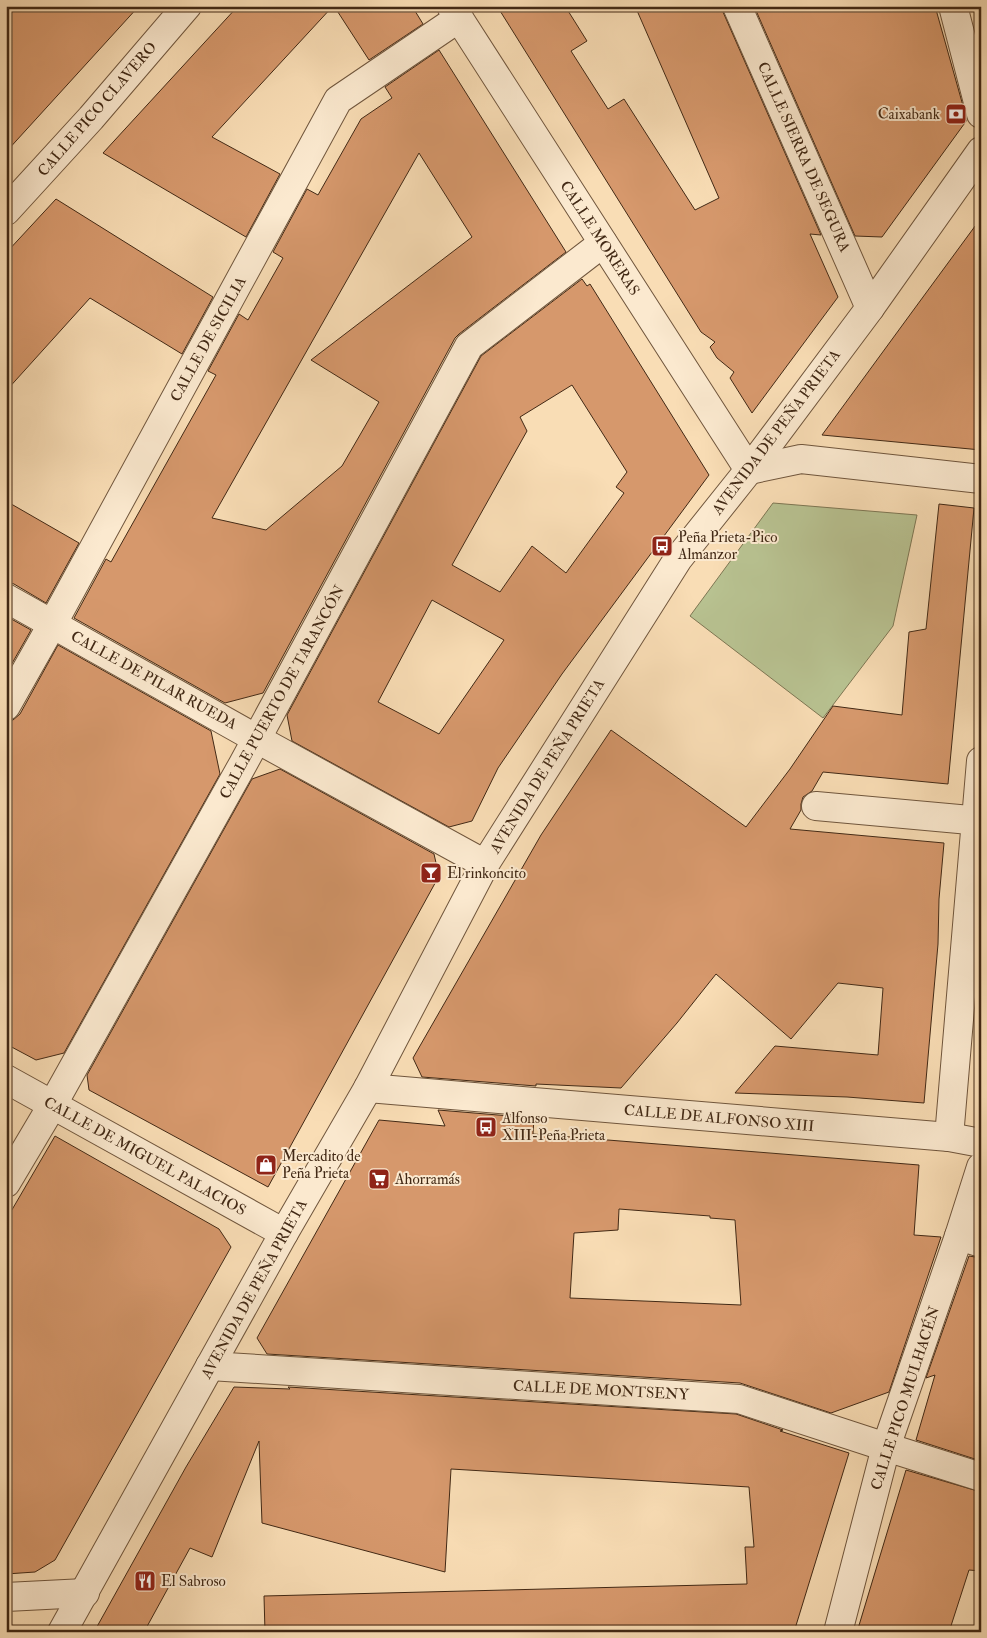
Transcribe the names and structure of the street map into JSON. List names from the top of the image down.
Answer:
{
  "streets": {
    "street": [
      "CALLE PICO CLAVERO",
      "CALLE SIERRA DE SEGURA",
      "CALLE MORERAS",
      "CALLE DE SICILIA",
      "AVENIDA DE PEÑA PRIETA",
      "CALLE DE PILAR RUEDA",
      "CALLE PUERTO DE TARANCÓN",
      "CALLE DE ALFONSO XIII",
      "CALLE DE MIGUEL PALACIOS",
      "CALLE DE MONTSENY",
      "CALLE PICO MULHACÉN"
    ]
  },
  "crossings": [
    ["CALLE SIERRA DE SEGURA", "AVENIDA DE PEÑA PRIETA"],
    ["CALLE MORERAS", "CALLE DE SICILIA"],
    ["CALLE MORERAS", "AVENIDA DE PEÑA PRIETA"],
    ["CALLE MORERAS", "CALLE PUERTO DE TARANCÓN"],
    ["CALLE DE SICILIA", "CALLE DE PILAR RUEDA"],
    ["AVENIDA DE PEÑA PRIETA", "CALLE DE PILAR RUEDA"],
    ["AVENIDA DE PEÑA PRIETA", "CALLE DE ALFONSO XIII"],
    ["AVENIDA DE PEÑA PRIETA", "CALLE DE MIGUEL PALACIOS"],
    ["AVENIDA DE PEÑA PRIETA", "CALLE DE MONTSENY"],
    ["CALLE DE PILAR RUEDA", "CALLE PUERTO DE TARANCÓN"],
    ["CALLE PUERTO DE TARANCÓN", "CALLE DE MIGUEL PALACIOS"],
    ["CALLE DE MONTSENY", "CALLE PICO MULHACÉN"]
  ],
  "places": {
    "bank": ["Caixabank"],
    "bus stop": ["Peña Prieta-Pico Almanzor", "Alfonso XIII-Peña Prieta"],
    "bar": ["El rinkoncito"],
    "shop": ["Mercadito de Peña Prieta"],
    "supermarket": ["Ahorramás"],
    "restaurant": ["El Sabroso"]
  }
}
